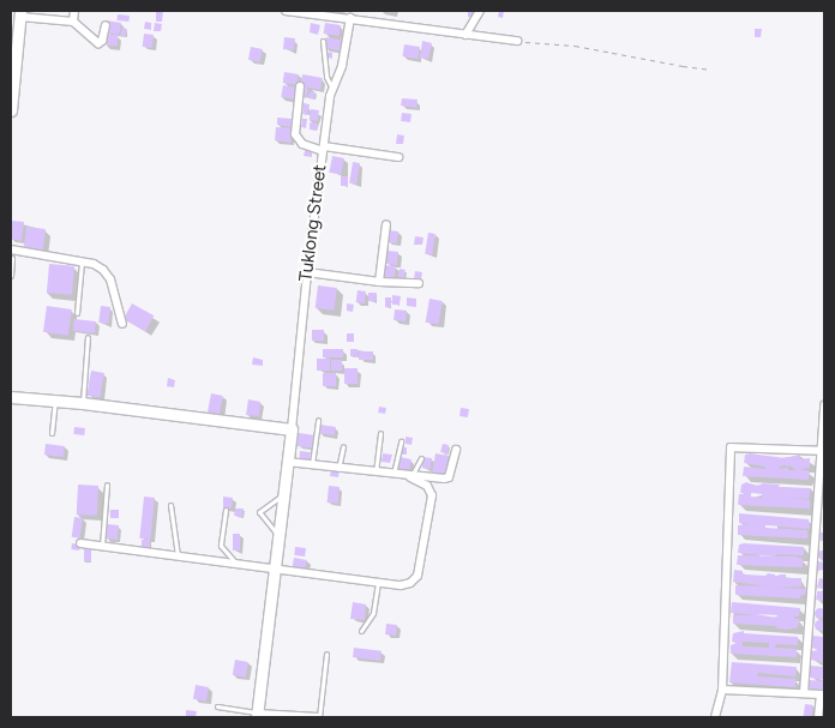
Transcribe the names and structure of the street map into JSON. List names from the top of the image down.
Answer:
{
  "streets": {
    "street": ["Tuklong Street"]
  }
}
